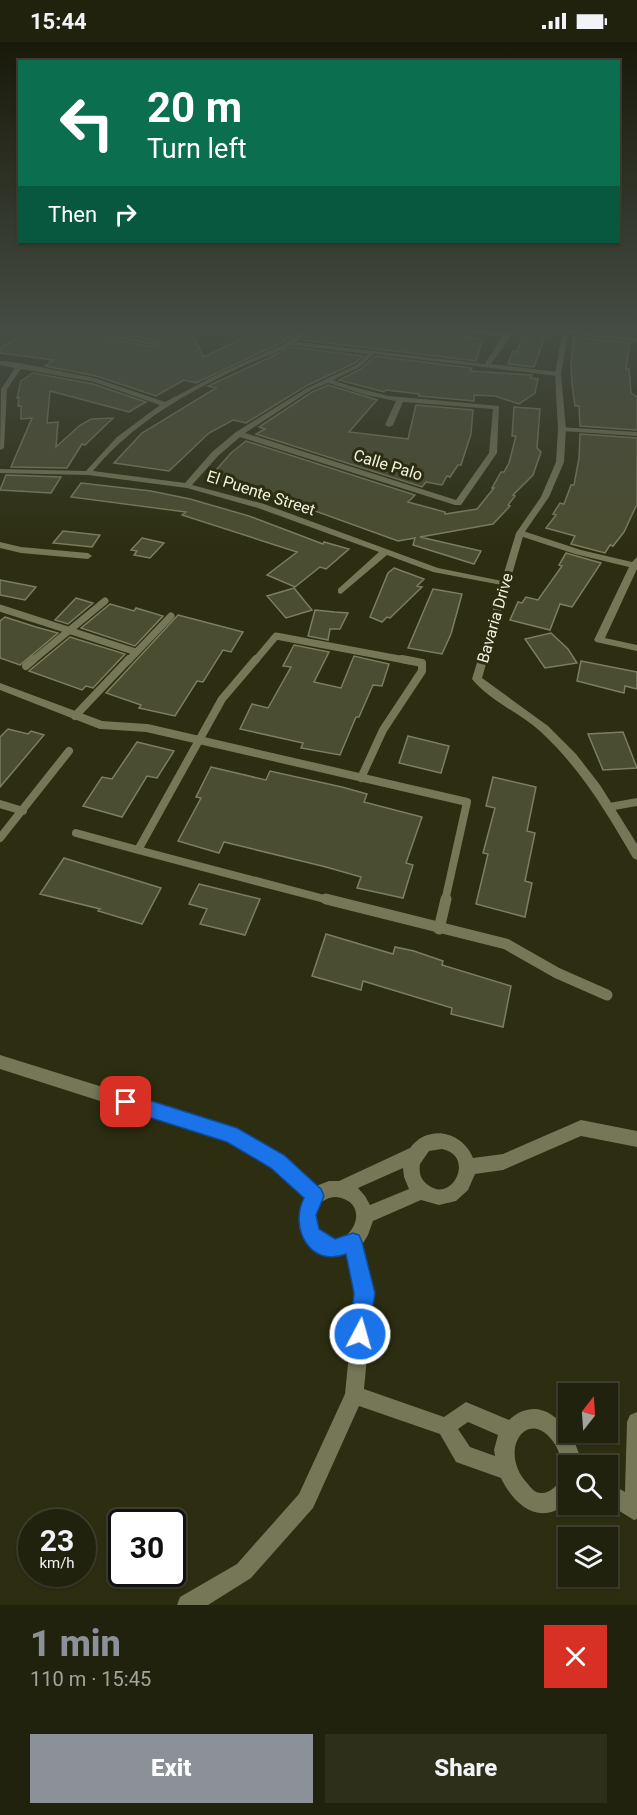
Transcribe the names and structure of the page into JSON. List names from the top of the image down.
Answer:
{
  "streets": {
    "street": ["Calle Palo", "El Puente Street", "Bavaria Drive"]
  },
  "crossings": [
    ["El Puente Street", "Bavaria Drive"]
  ],
  "north": "top",
  "page": {
    "status": "15:44",
    "turn": ["20 m", "Turn left"],
    "then": "Then",
    "speed": "23 km/h",
    "limit": "30",
    "heading": ["1 min", "110 m · 15:45"],
    "buttons": ["Exit", "Share"]
  }
}
